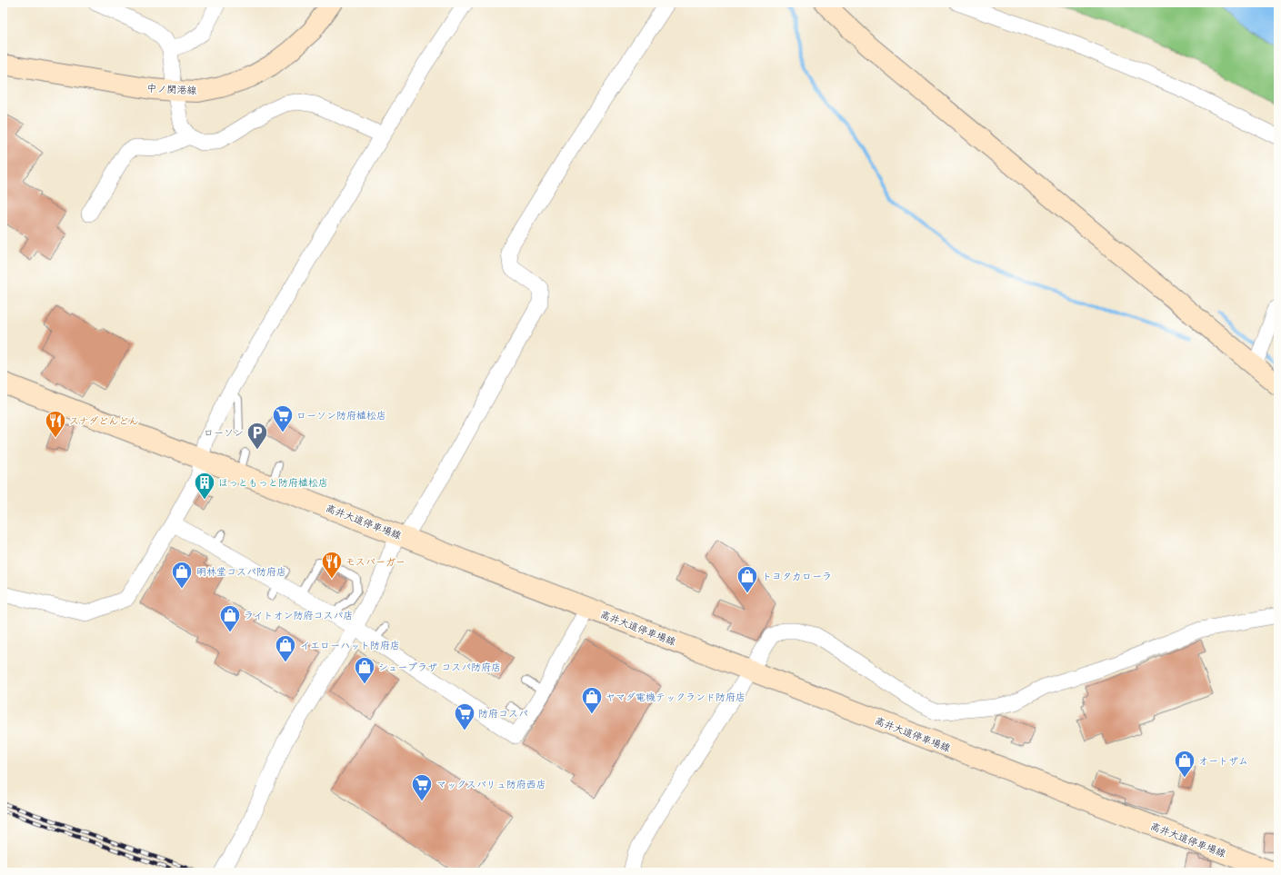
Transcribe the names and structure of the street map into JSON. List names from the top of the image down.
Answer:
{
  "streets": {
    "main road": ["中ノ関港線", "高井大道停車場線"]
  },
  "places": {
    "supermarket": ["ローソン防府植松店", "防府コスパ", "マックスバリュ防府西店"],
    "restaurant": ["スナダどんどん", "モスバーガー"],
    "parking": ["ローソン"],
    "building": ["ほっともっと防府植松店"],
    "shop": [
      "明林堂コスパ防府店",
      "トヨタカローラ",
      "ライトオン防府コスパ店",
      "イエローハット防府店",
      "シュープラザ コスパ防府店",
      "ヤマダ電機テックランド防府店",
      "オートザム"
    ]
  }
}
